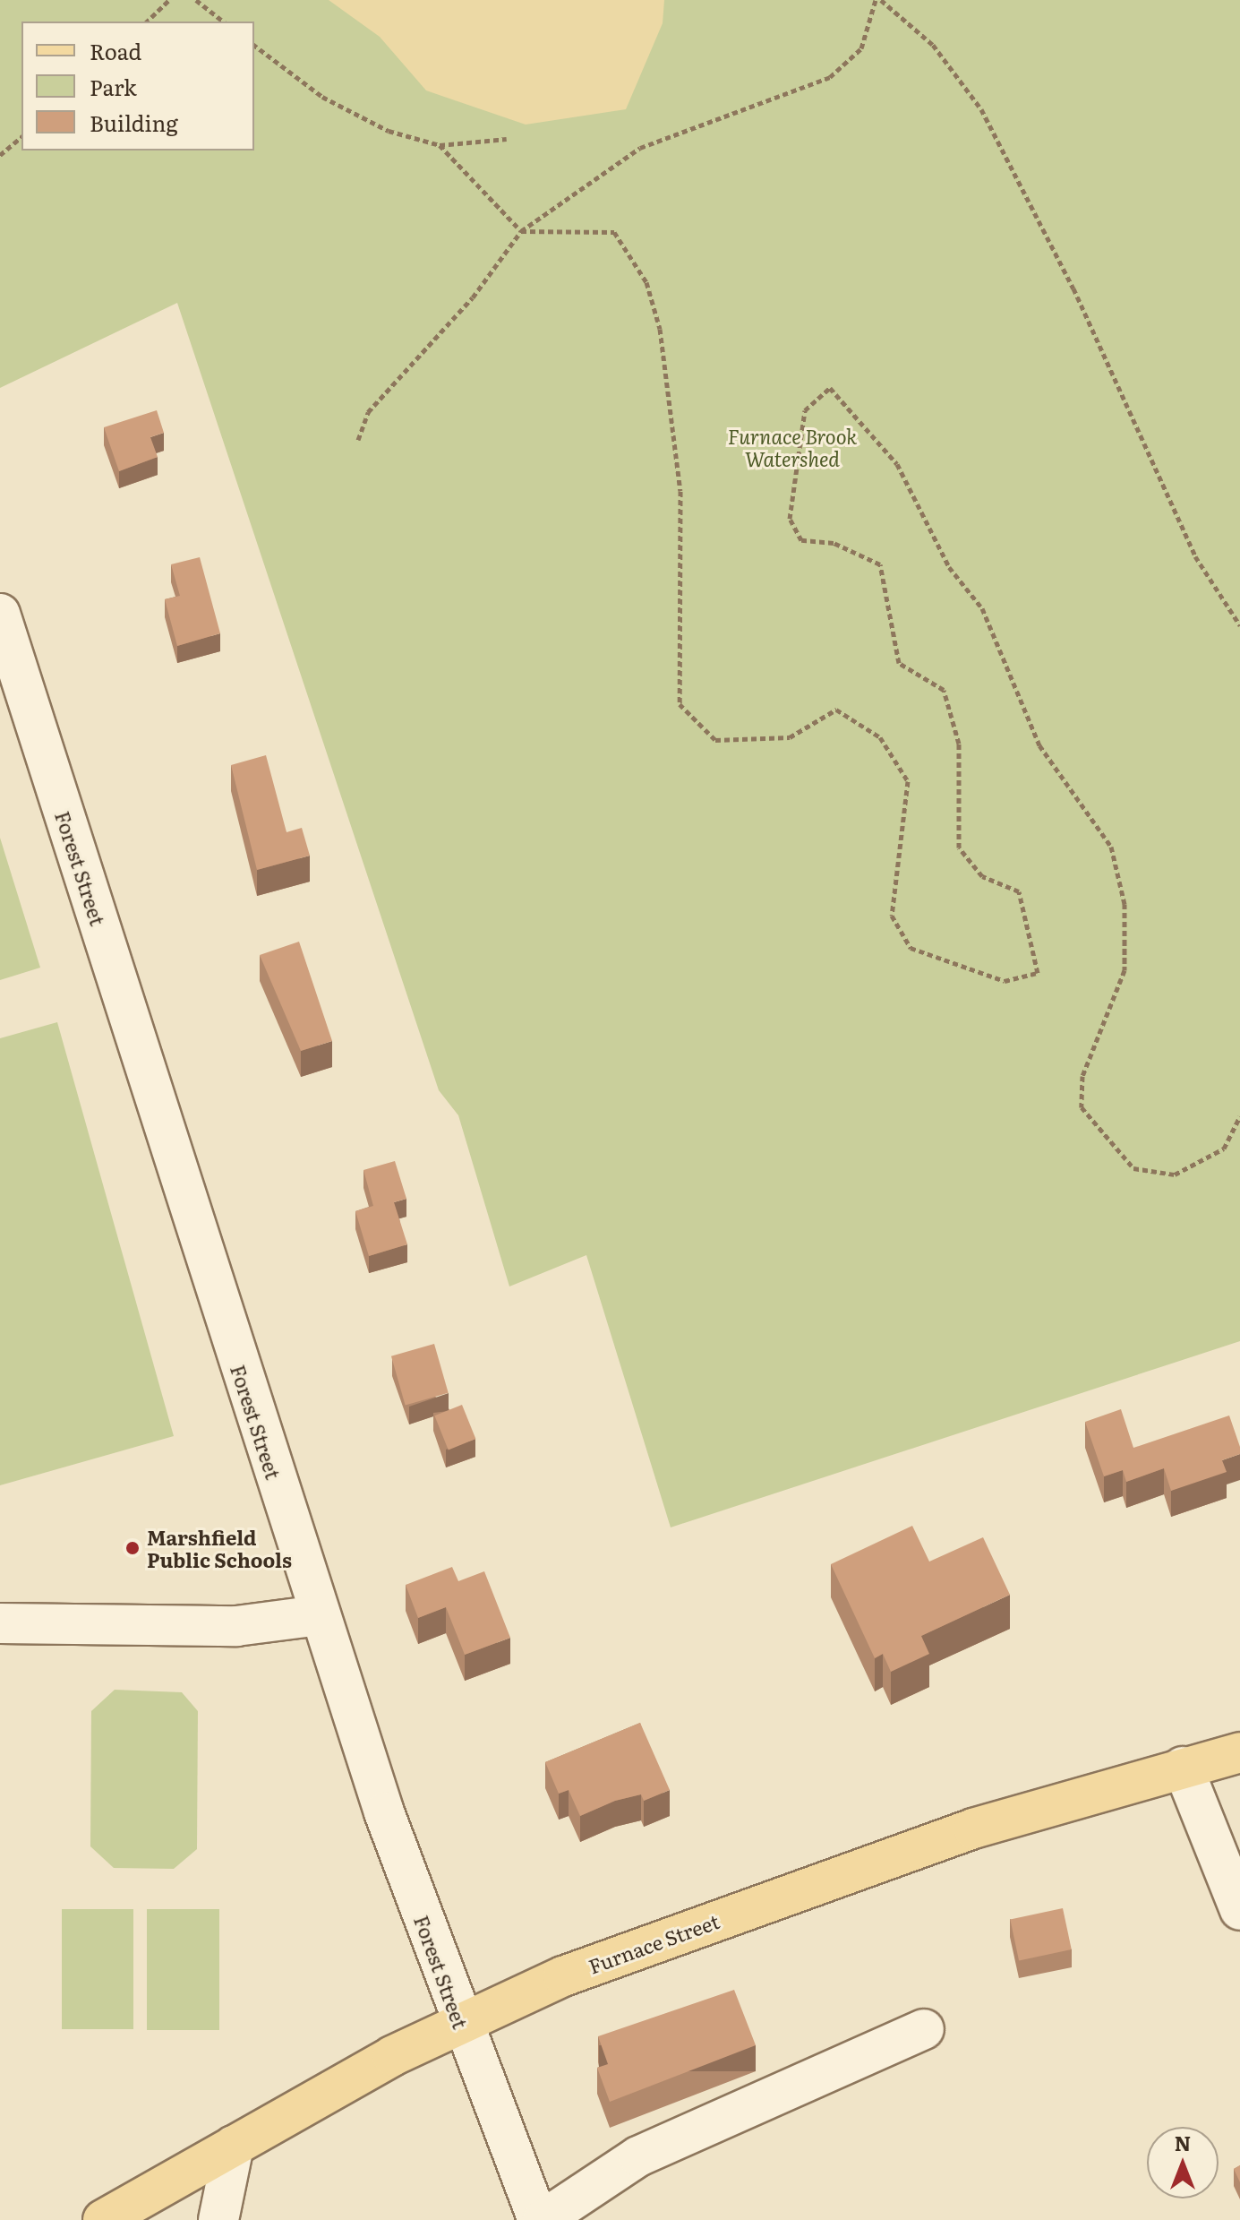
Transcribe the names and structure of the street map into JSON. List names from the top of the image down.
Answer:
{
  "streets": {
    "main road": ["Furnace Street"],
    "street": ["Forest Street"]
  },
  "crossings": [
    ["Forest Street", "Furnace Street"]
  ],
  "parks": ["Furnace Brook Watershed"],
  "places": ["Marshfield Public Schools"],
  "legend": ["Road", "Park", "Building"],
  "north": "top"
}
